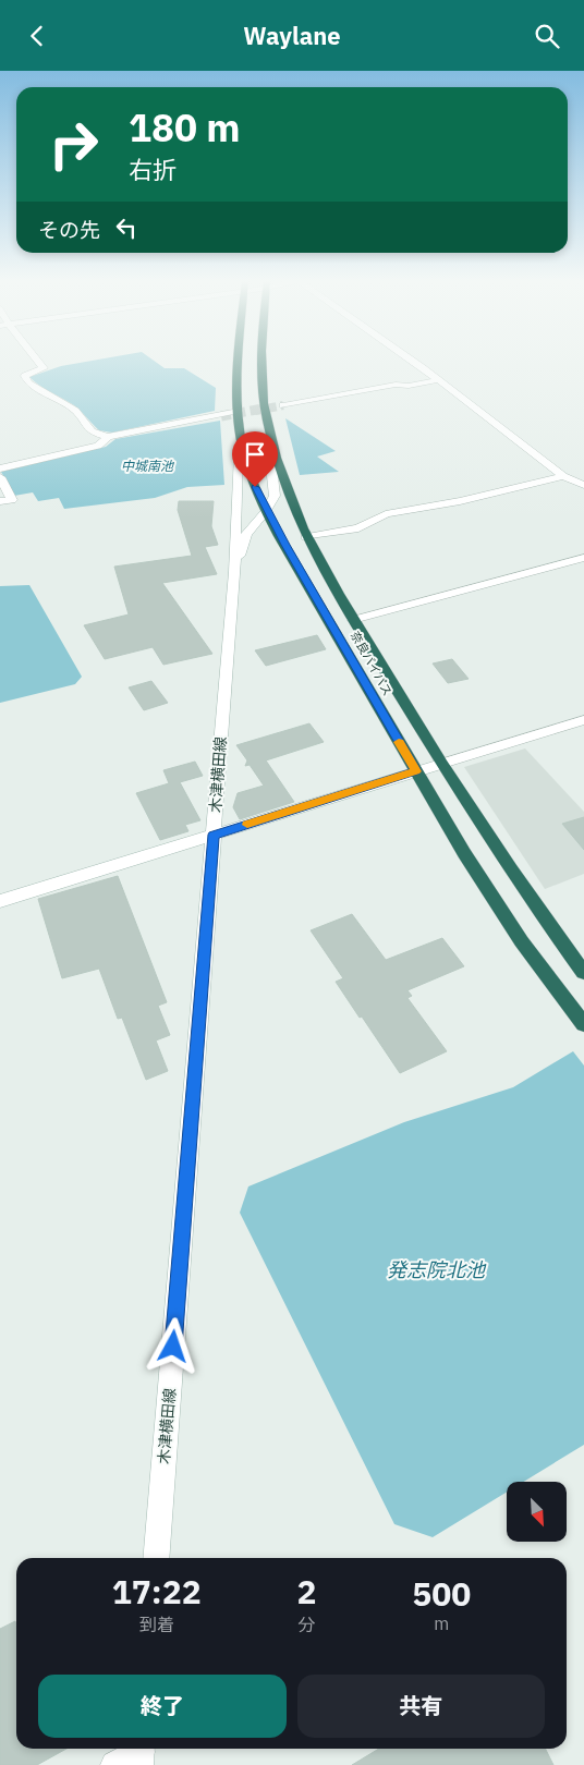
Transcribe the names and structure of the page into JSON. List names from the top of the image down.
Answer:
{
  "streets": {
    "highway": ["奈良バイパス"],
    "street": ["木津横田線"]
  },
  "crossings": [
    ["奈良バイパス", "木津横田線"]
  ],
  "water": ["中城南池", "発志院北池"],
  "north": "bottom right",
  "page": {
    "header": "Waylane",
    "turn": ["180 m", "右折"],
    "then": "その先",
    "eta": [
      "17:22",
      "到着",
      "2",
      "分",
      "500",
      "m"
    ],
    "buttons": ["終了", "共有"]
  }
}
